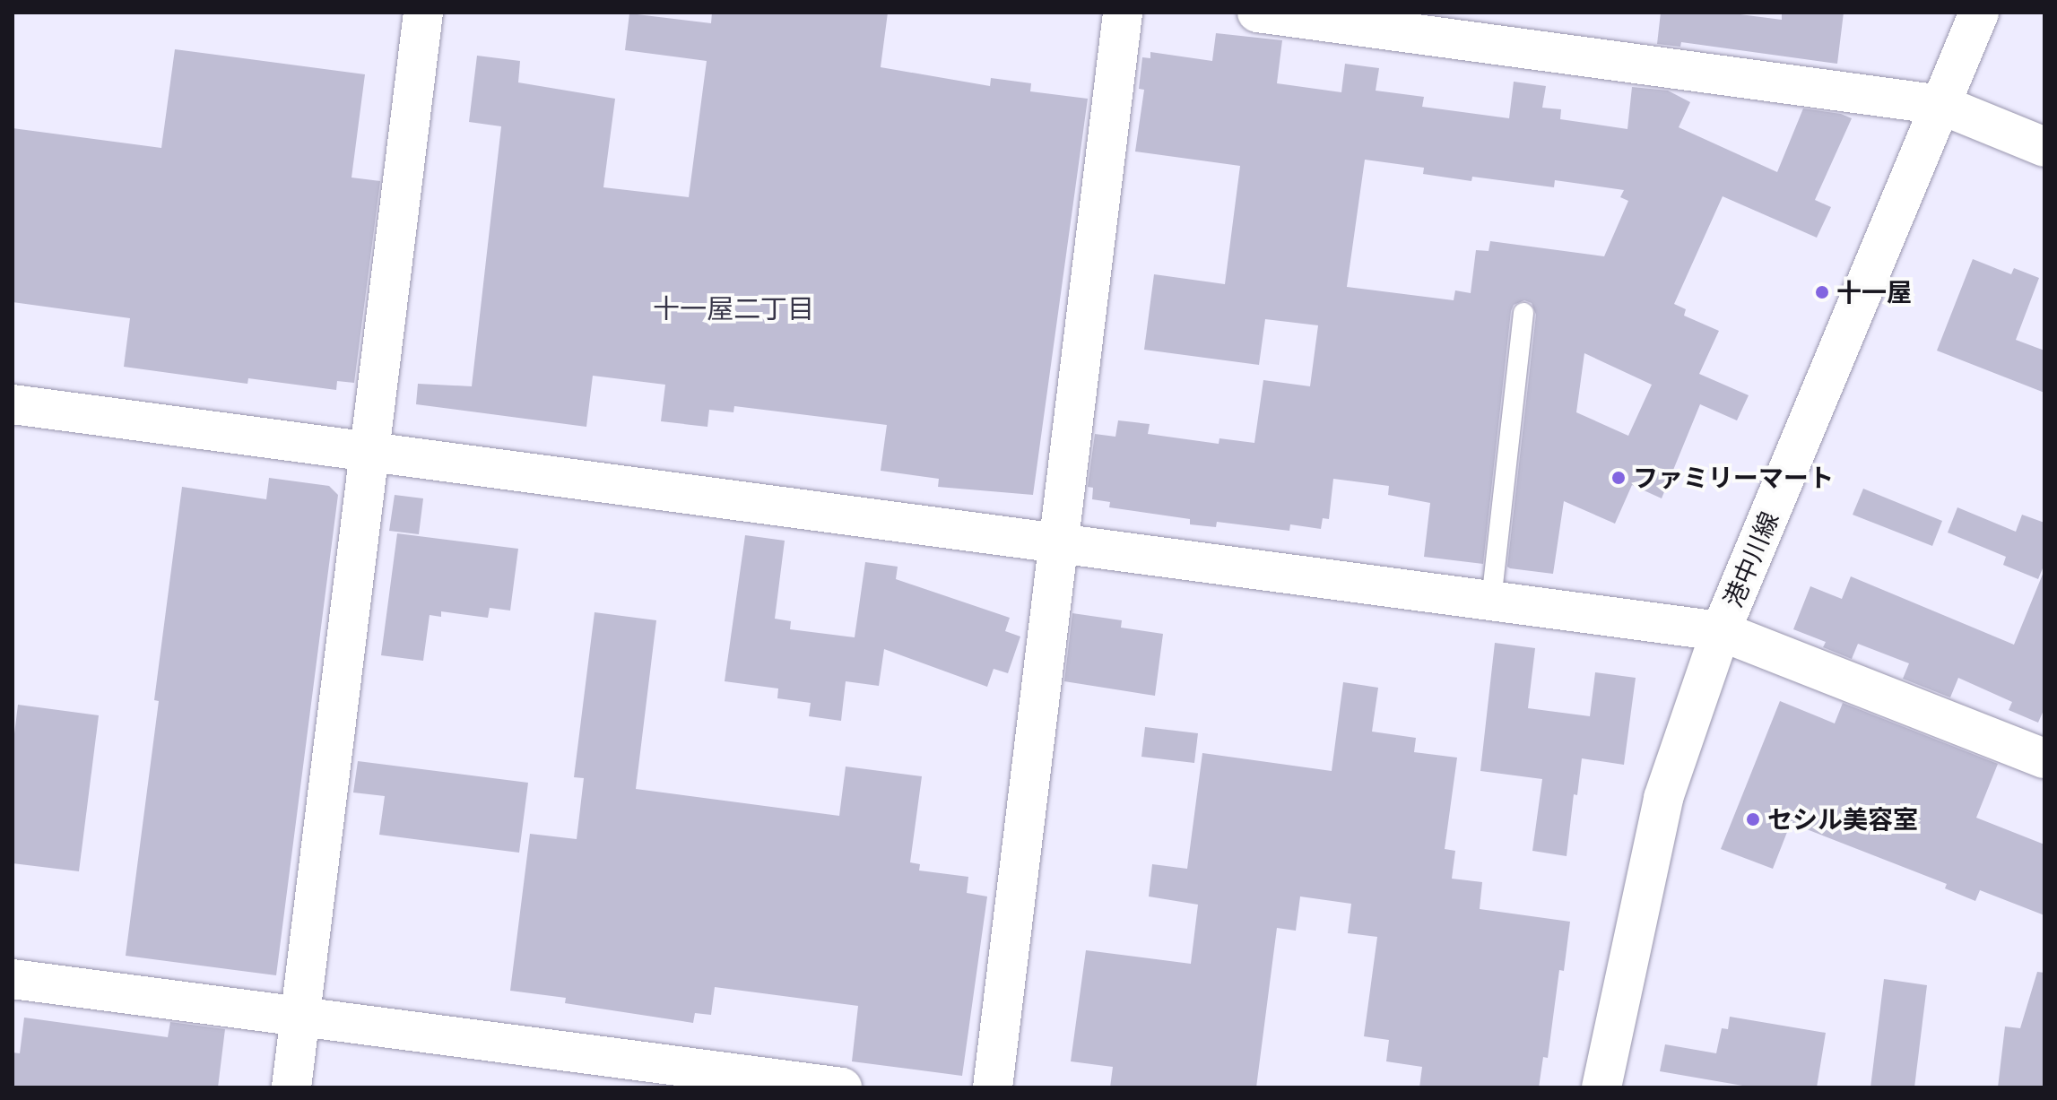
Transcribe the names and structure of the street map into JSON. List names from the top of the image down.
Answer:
{
  "streets": {
    "street": ["港中川線"]
  },
  "districts": ["十一屋二丁目"],
  "places": ["十一屋", "ファミリーマート", "セシル美容室"]
}
